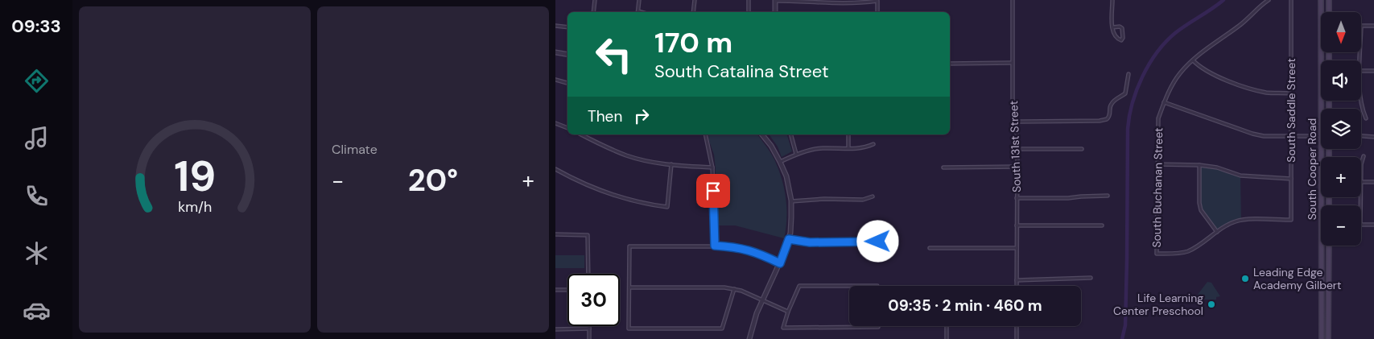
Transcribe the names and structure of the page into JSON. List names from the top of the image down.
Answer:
{
  "streets": {
    "main road": ["South Cooper Road"],
    "street": ["South Saddle Street", "South 131st Street", "South Buchanan Street"]
  },
  "crossings": [
    ["South Saddle Street", "South Buchanan Street"]
  ],
  "places": ["Leading Edge Academy Gilbert", "Life Learning Center Preschool"],
  "north": "bottom",
  "page": {
    "tabs": "09:33",
    "tile": "Climate",
    "map_buttons": ["+", "−"],
    "turn": ["170 m", "South Catalina Street"],
    "then": "Then",
    "heat": ["−", "20°", "+"],
    "limit": "30",
    "trip": "09:35 · 2 min · 460 m",
    "gauge": ["19", "km/h"]
  }
}
